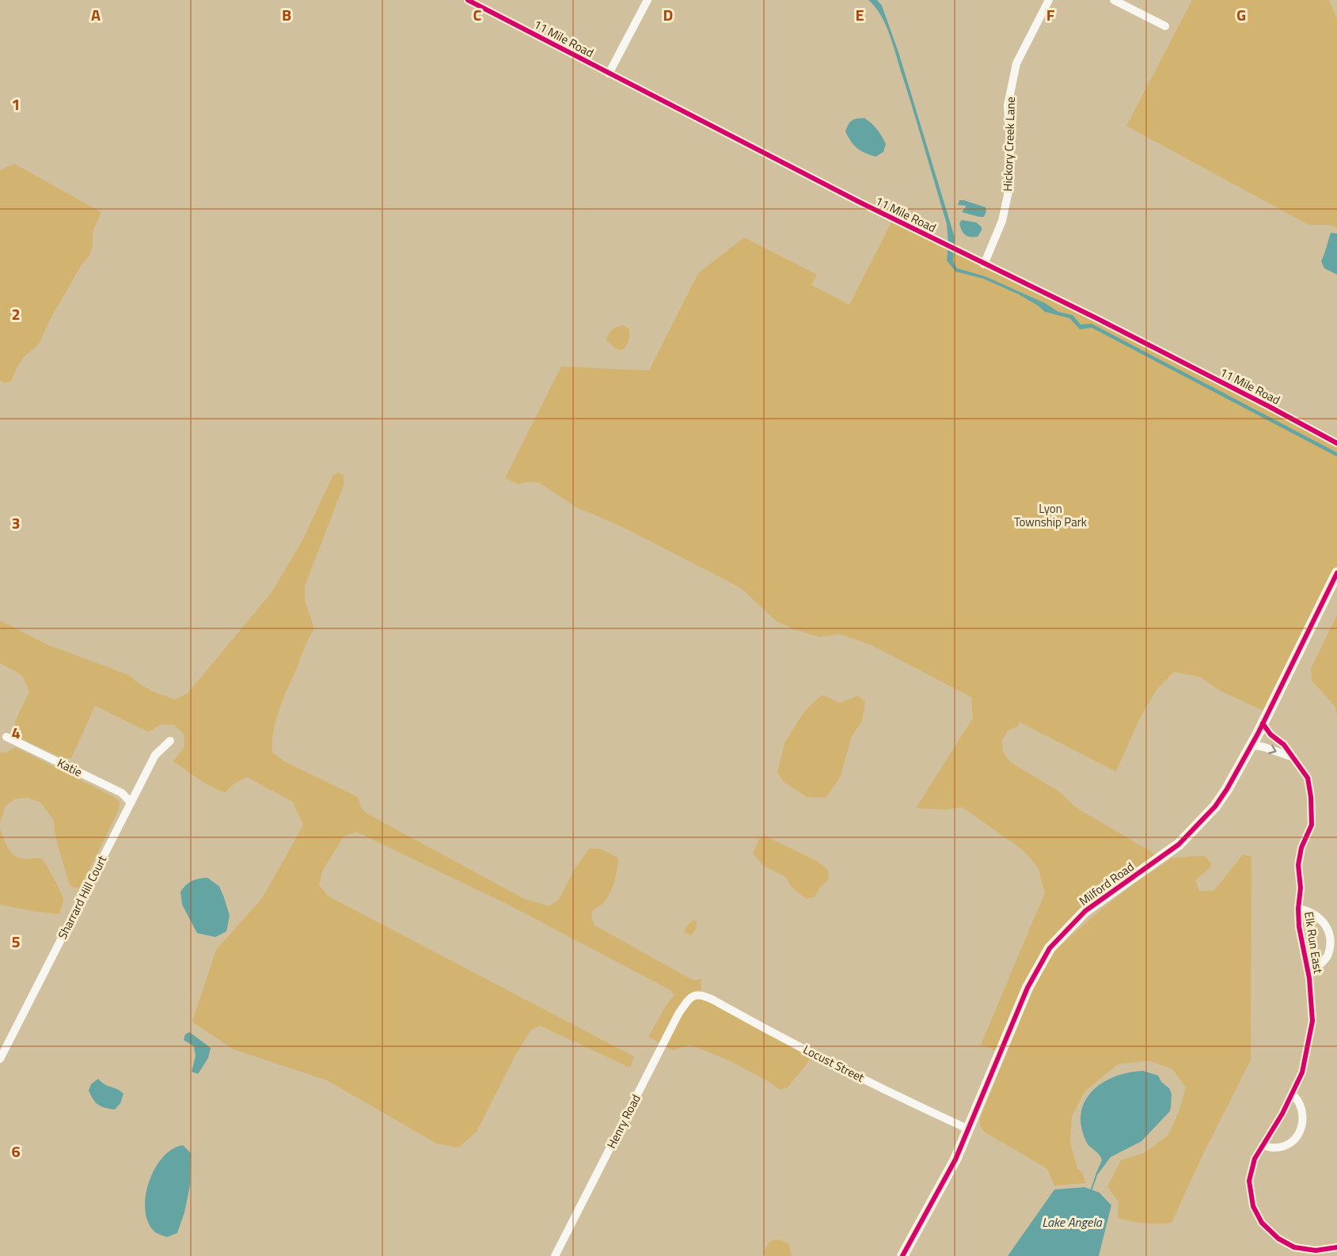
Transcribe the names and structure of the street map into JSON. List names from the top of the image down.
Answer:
{
  "streets": {
    "street": [
      "11 Mile Road",
      "Hickory Creek Lane",
      "Katie",
      "Milford Road",
      "Sharrard Hill Court",
      "Elk Run East",
      "Locust Street",
      "Henry Road"
    ]
  },
  "crossings": [
    ["11 Mile Road", "Hickory Creek Lane"],
    ["Katie", "Sharrard Hill Court"],
    ["Milford Road", "Elk Run East"],
    ["Milford Road", "Locust Street"],
    ["Locust Street", "Henry Road"]
  ],
  "water": ["Lake Angela"],
  "parks": ["Lyon Township Park"],
  "grid": {
    "columns": [
      "A",
      "B",
      "C",
      "D",
      "E",
      "F",
      "G"
    ],
    "rows": [
      "1",
      "2",
      "3",
      "4",
      "5",
      "6"
    ]
  }
}
